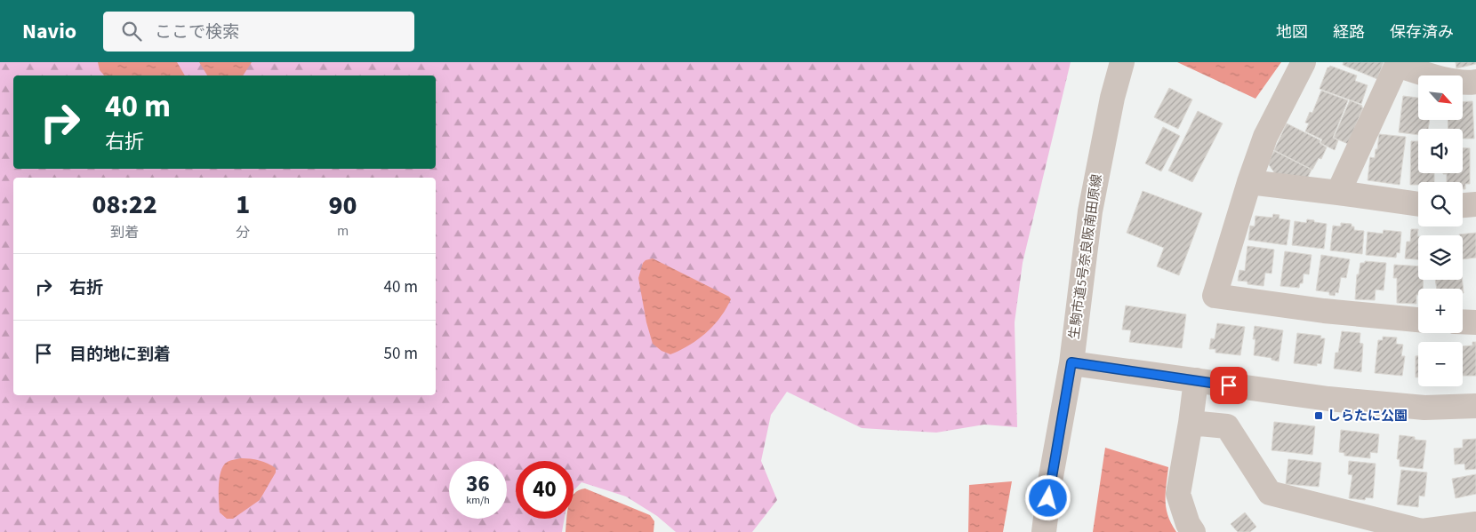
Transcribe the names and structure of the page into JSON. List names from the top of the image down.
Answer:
{
  "streets": {
    "street": ["生駒市道5号奈良阪南田原線"]
  },
  "places": {
    "transit": ["しらたに公園"]
  },
  "north": "bottom right",
  "page": {
    "header": "Navio",
    "search": "ここで検索",
    "nav": ["地図", "経路", "保存済み"],
    "map_buttons": ["+", "−"],
    "turn": ["40 m", "右折"],
    "eta": [
      "08:22",
      "到着",
      "1",
      "分",
      "90",
      "m"
    ],
    "list": [
      {
        "name": "右折",
        "value": "40 m"
      },
      {
        "name": "目的地に到着",
        "value": "50 m"
      }
    ],
    "speed": "36 km/h",
    "limit": "40"
  }
}
